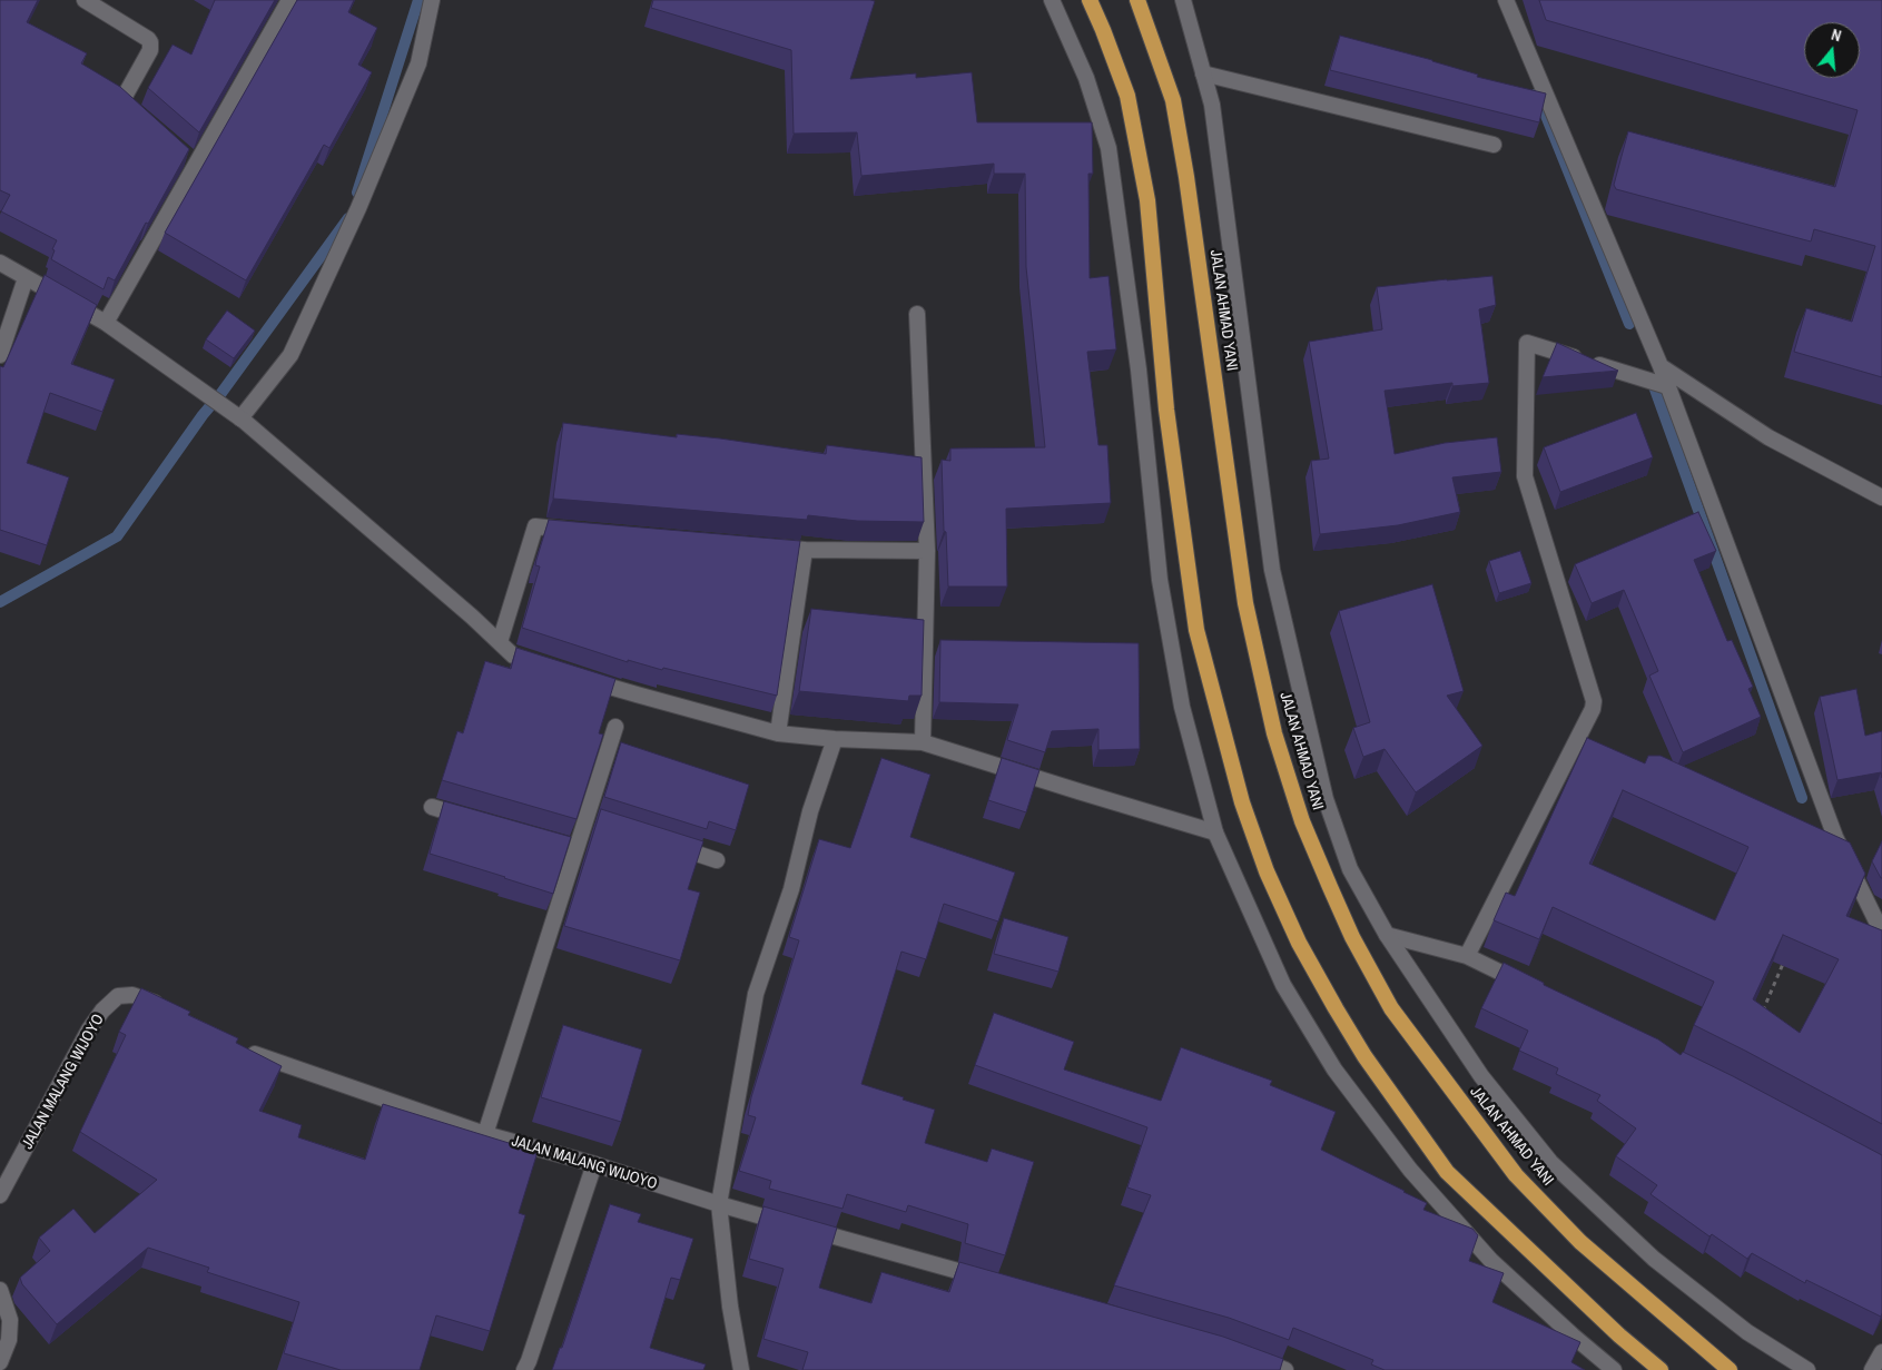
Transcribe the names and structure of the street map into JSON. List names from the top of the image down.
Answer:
{
  "streets": {
    "highway": ["JALAN AHMAD YANI"],
    "street": ["JALAN MALANG WIJOYO"]
  },
  "north": "top"
}
